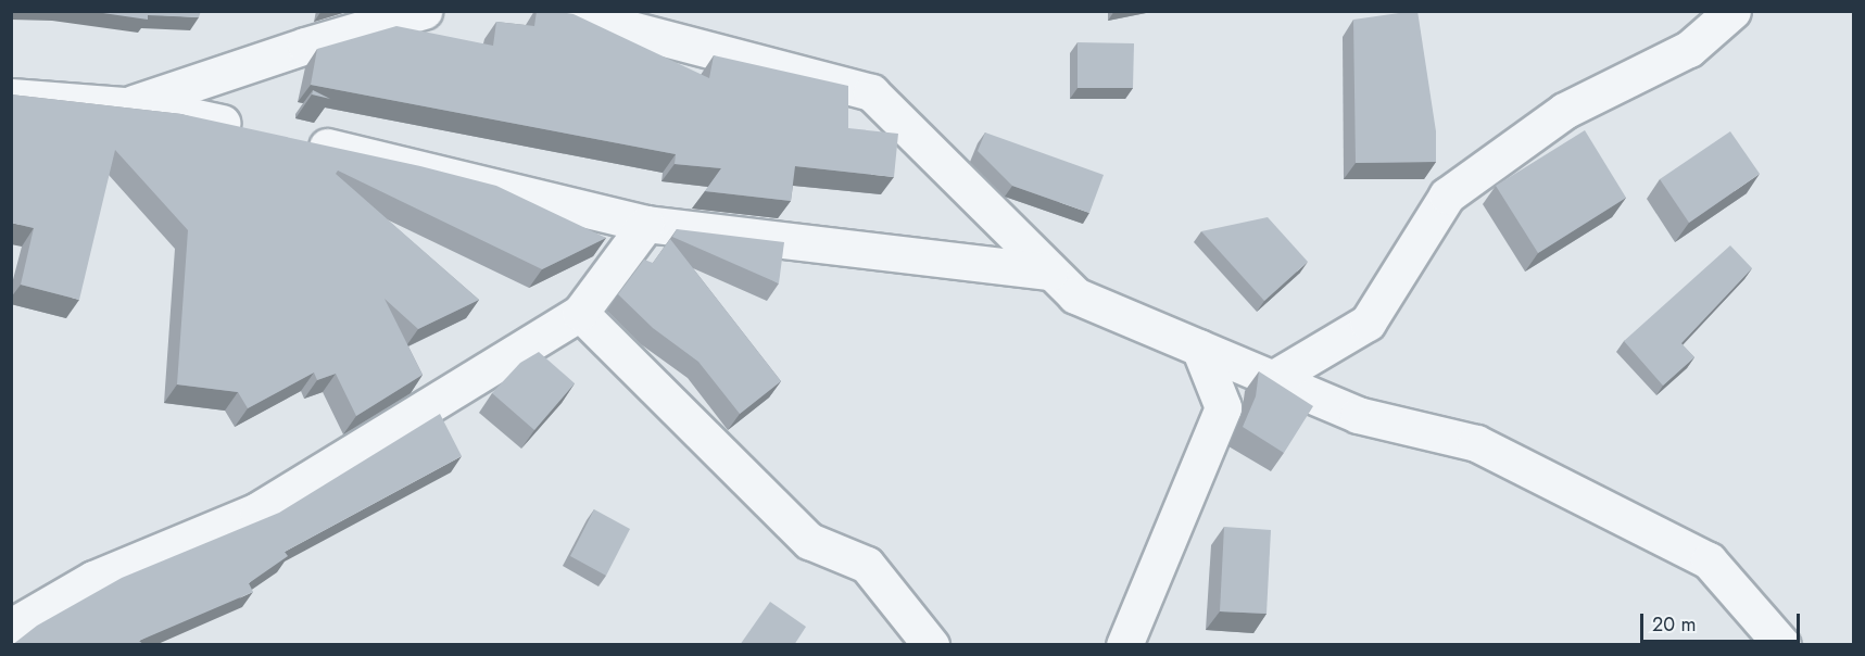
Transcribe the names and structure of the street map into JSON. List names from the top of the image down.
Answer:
{
  "scale_bar": "20 m"
}
